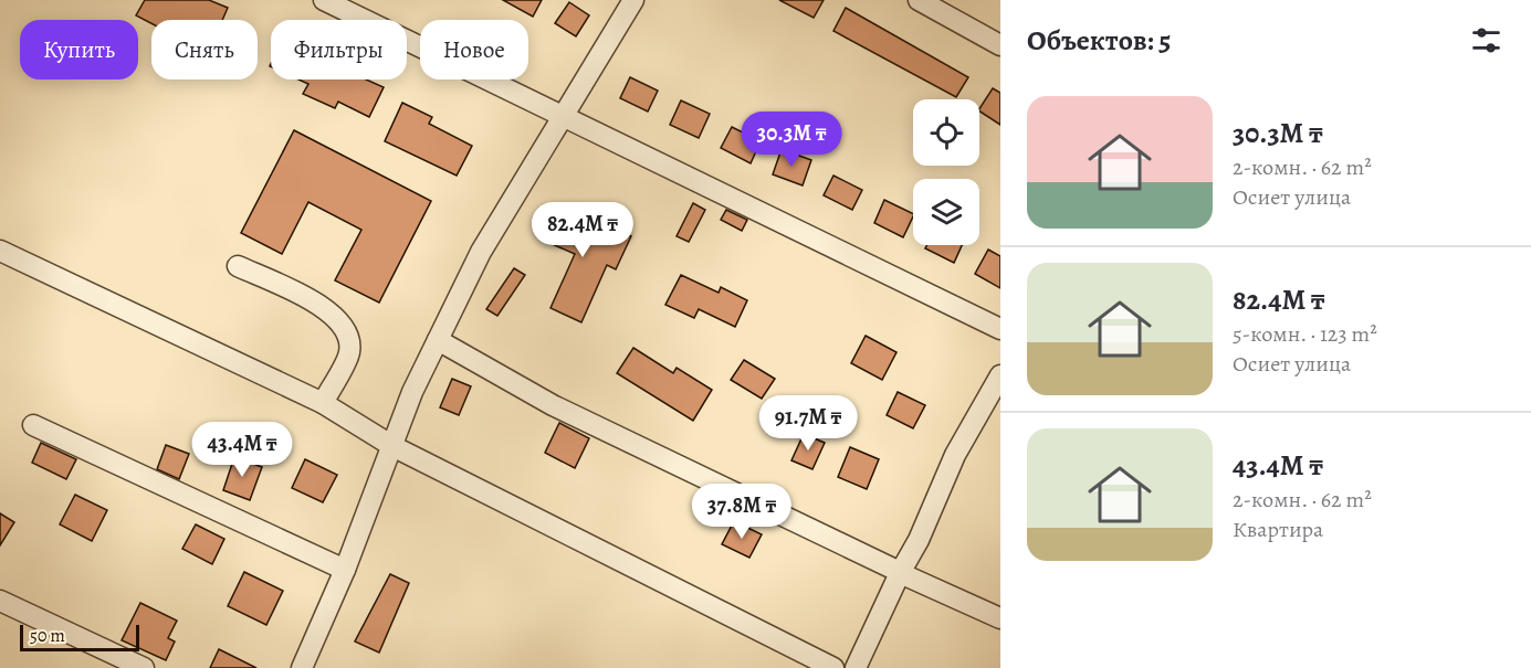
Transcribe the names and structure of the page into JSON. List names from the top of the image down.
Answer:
{
  "scale_bar": "50 m",
  "page": {
    "heading": "Объектов: 5",
    "chip": [
      "Купить",
      "Снять",
      "Фильтры",
      "Новое"
    ],
    "list": [
      {
        "name": "30.3M ₸",
        "note": "2-комн. · 62 m² · Осиет улица"
      },
      {
        "name": "82.4M ₸",
        "note": "5-комн. · 123 m² · Осиет улица"
      },
      {
        "name": "43.4M ₸",
        "note": "2-комн. · 62 m² · Квартира"
      }
    ],
    "price": [
      "30.3M ₸",
      "82.4M ₸",
      "91.7M ₸",
      "43.4M ₸",
      "37.8M ₸"
    ],
    "scale": "50 m"
  }
}
